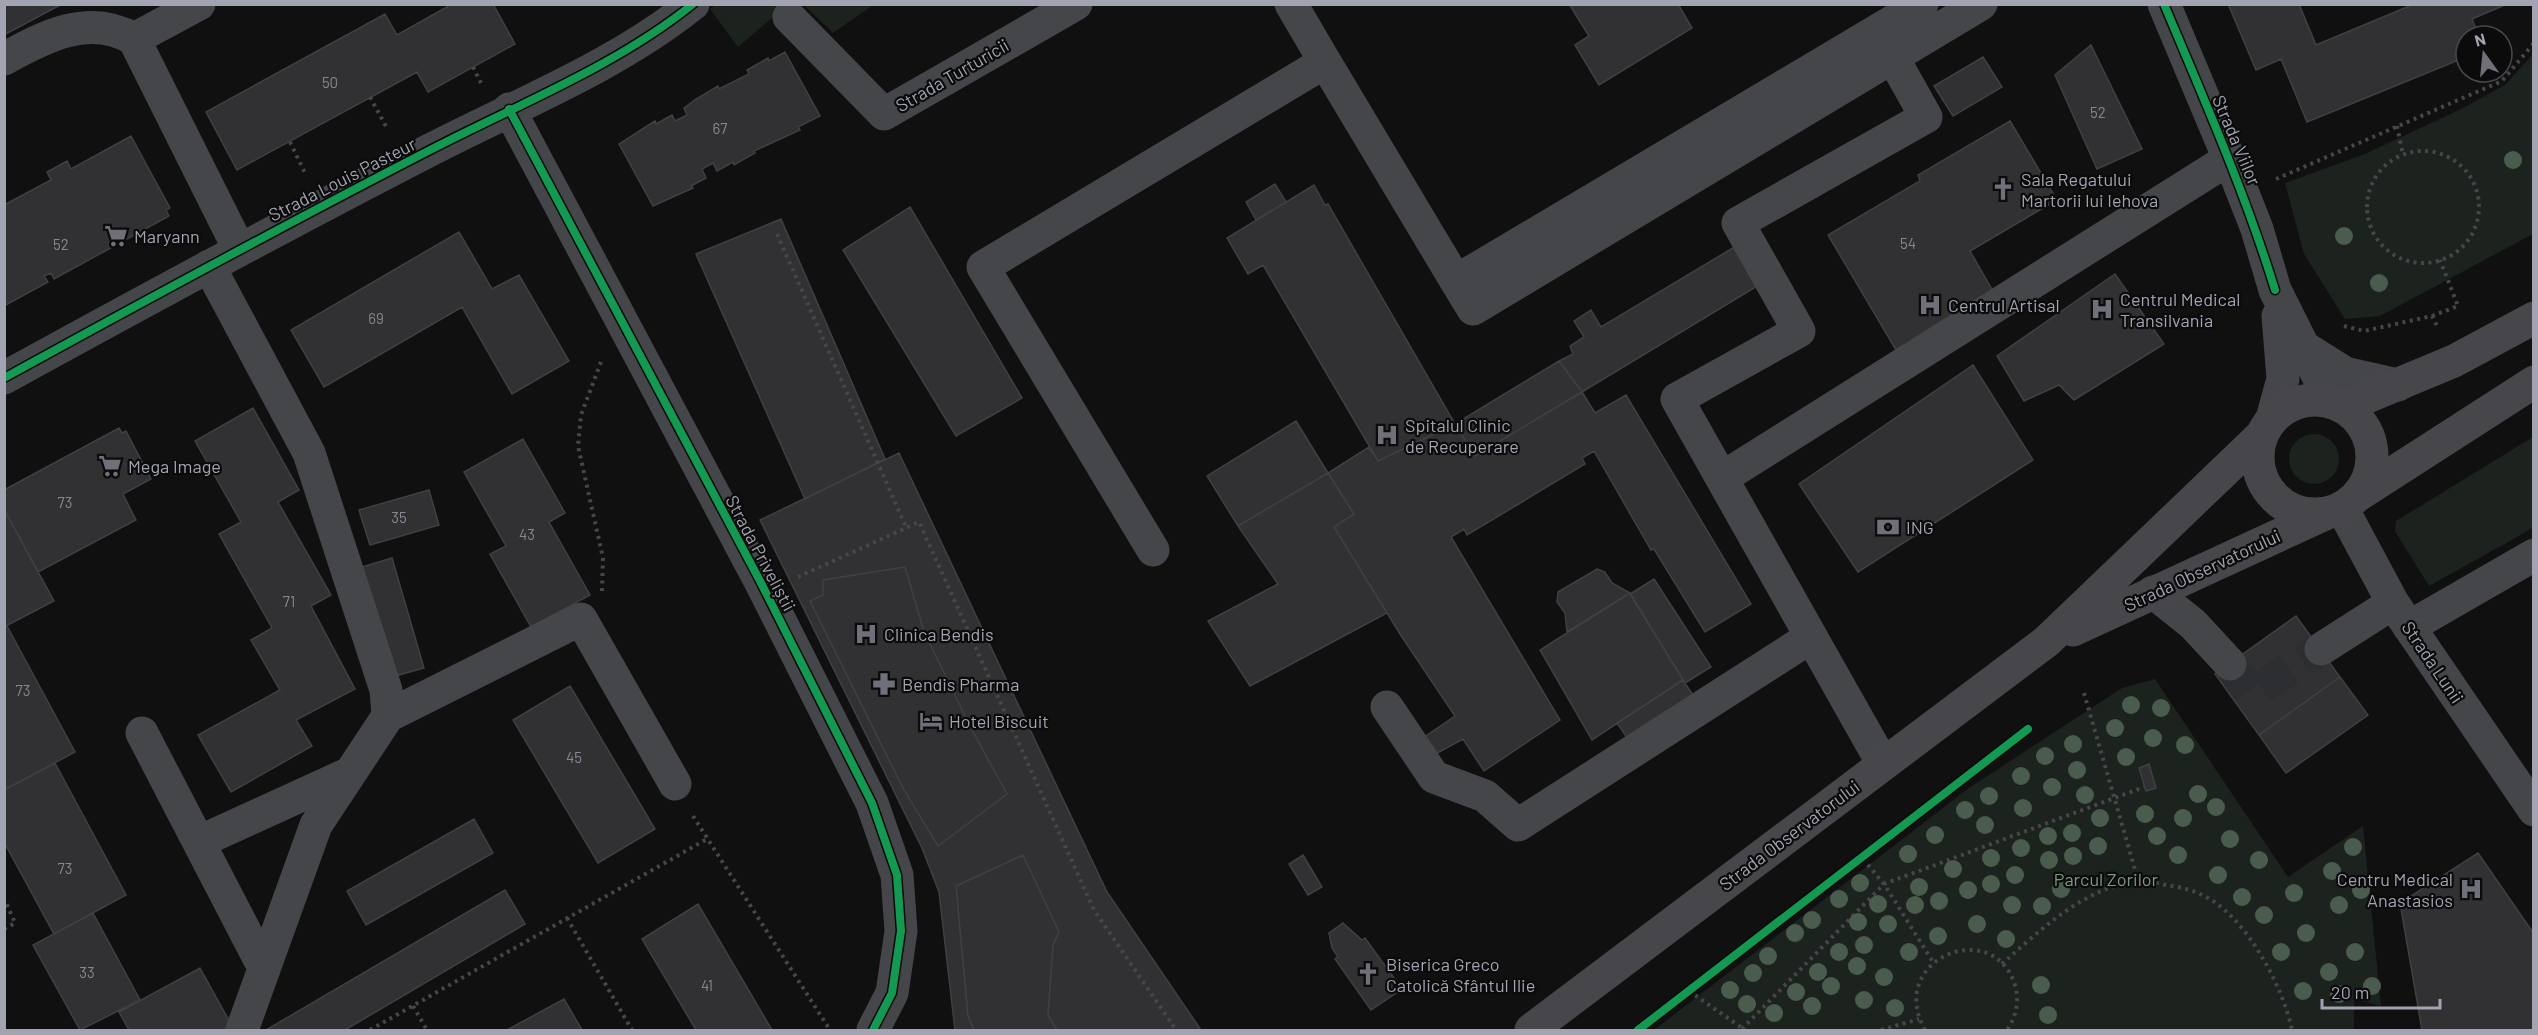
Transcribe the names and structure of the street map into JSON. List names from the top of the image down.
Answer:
{
  "streets": {
    "main road": ["Strada Observatorului"],
    "street": [
      "Strada Turturicii",
      "Strada Viilor",
      "Strada Louis Pasteur",
      "Strada Priveliștii",
      "Strada Lunii"
    ]
  },
  "crossings": [
    ["Strada Viilor", "Strada Observatorului"],
    ["Strada Viilor", "Strada Lunii"],
    ["Strada Louis Pasteur", "Strada Priveliștii"],
    ["Strada Observatorului", "Strada Lunii"]
  ],
  "parks": ["Parcul Zorilor"],
  "places": {
    "church": ["Sala Regatului Martorii lui Iehova", "Biserica Greco Catolică Sfântul Ilie"],
    "supermarket": ["Maryann", "Mega Image"],
    "hospital": [
      "Centrul Artisal",
      "Centrul Medical Transilvania",
      "Spitalul Clinic de Recuperare",
      "Clinica Bendis",
      "Centru Medical Anastasios"
    ],
    "bank": ["ING"],
    "pharmacy": ["Bendis Pharma"],
    "hotel": ["Hotel Biscuit"]
  },
  "house_numbers": [
    "50",
    "52",
    "67",
    "54",
    "52",
    "69",
    "73",
    "35",
    "43",
    "71",
    "73",
    "45",
    "73",
    "33",
    "41"
  ],
  "scale_bar": "20 m",
  "north": "top"
}
